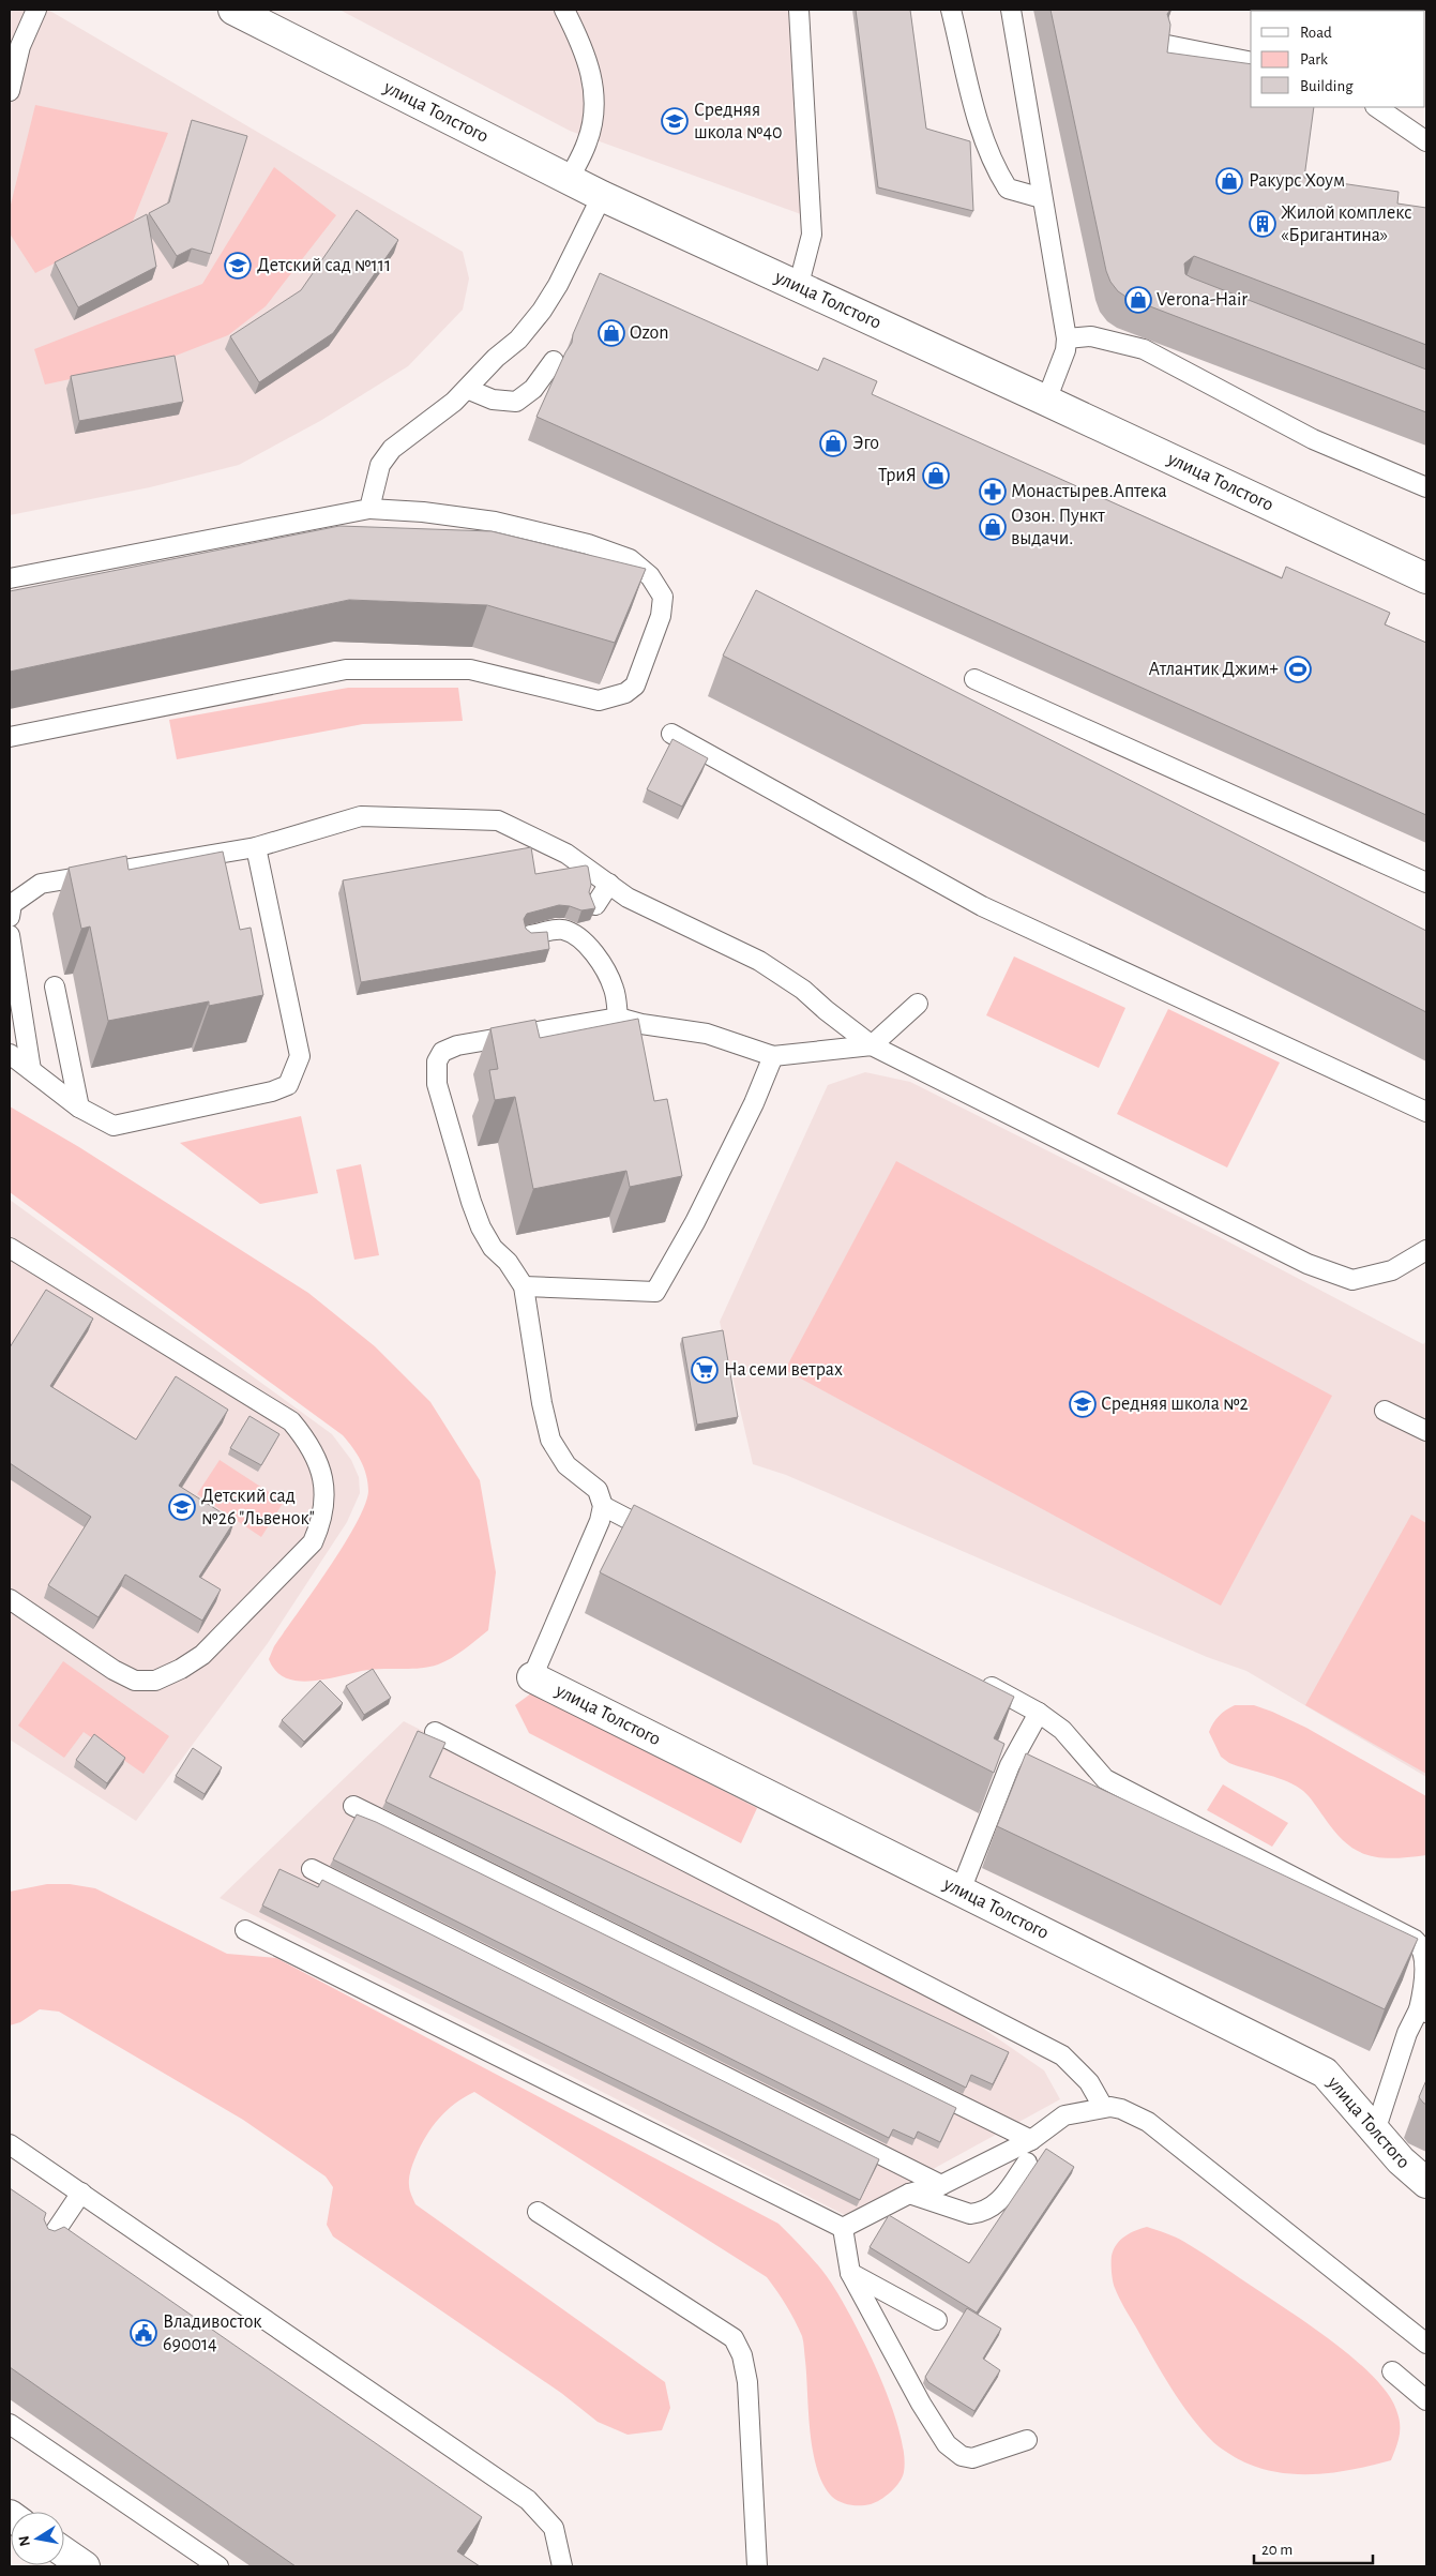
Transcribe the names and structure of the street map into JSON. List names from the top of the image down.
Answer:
{
  "streets": {
    "main road": ["улица Толстого"]
  },
  "places": {
    "school or university": [
      "Средняя школа №40",
      "Детский сад №111",
      "Средняя школа №2",
      "Детский сад №26 \"Львенок\""
    ],
    "shop": [
      "Ракурс Хоум",
      "Verona-Hair",
      "Ozon",
      "Эго",
      "ТриЯ",
      "Озон. Пункт выдачи."
    ],
    "building": ["Жилой комплекс «Бригантина»"],
    "pharmacy": ["Монастырев.Аптека"],
    "sports": ["Атлантик Джим+"],
    "supermarket": ["На семи ветрах"],
    "public building": ["Владивосток 690014"]
  },
  "legend": ["Road", "Park", "Building"],
  "scale_bar": "20 m",
  "north": "left"
}
